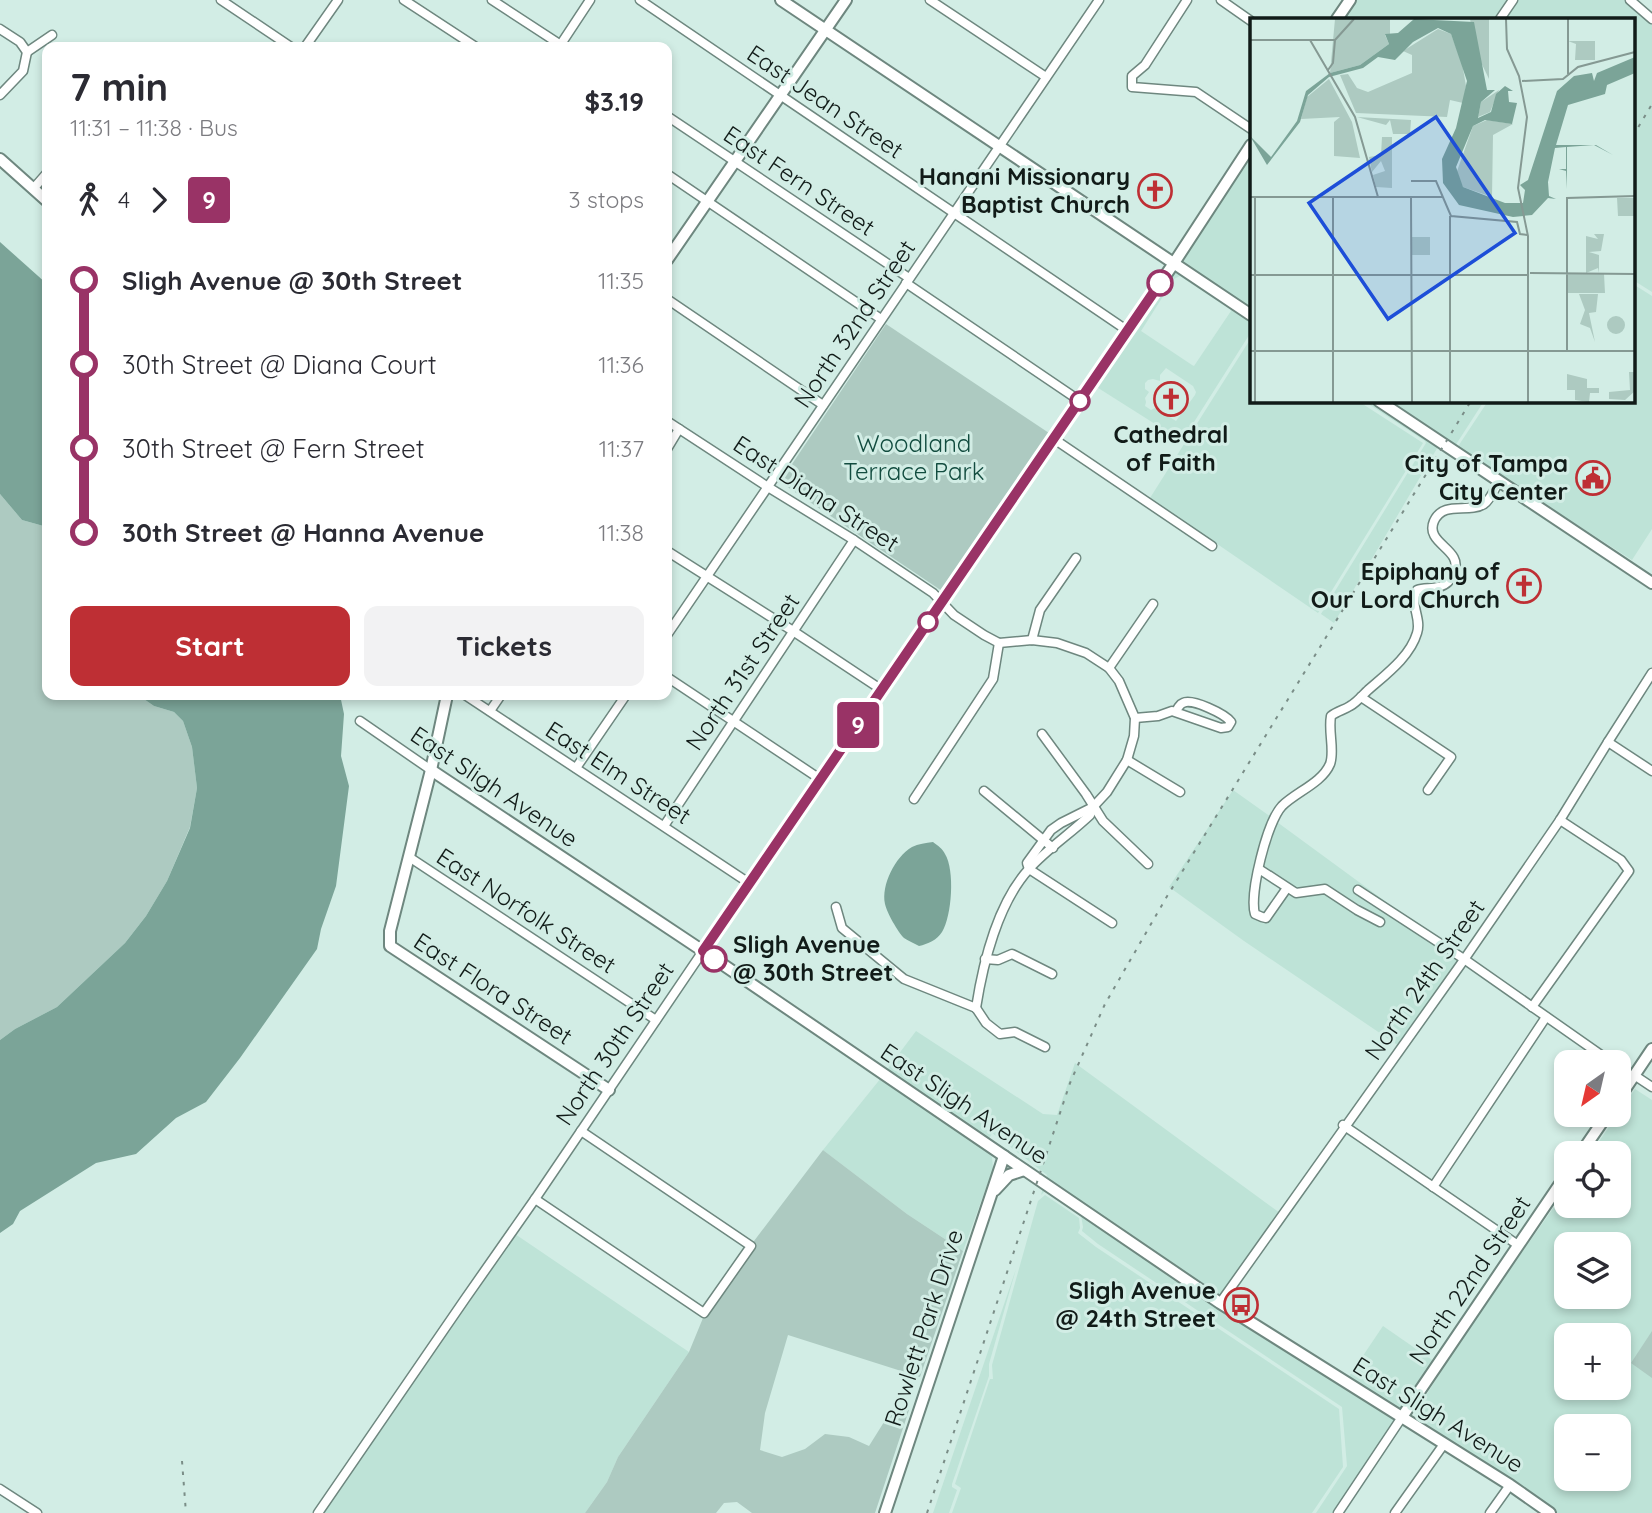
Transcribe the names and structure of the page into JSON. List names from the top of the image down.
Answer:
{
  "streets": {
    "street": [
      "East Jean Street",
      "East Fern Street",
      "North 32nd Street",
      "East Diana Street",
      "North 31st Street",
      "East Elm Street",
      "East Sligh Avenue",
      "East Norfolk Street",
      "North 24th Street",
      "East Flora Street",
      "North 30th Street",
      "North 22nd Street",
      "Rowlett Park Drive"
    ]
  },
  "crossings": [
    ["East Jean Street", "North 32nd Street"],
    ["East Jean Street", "North 30th Street"],
    ["East Fern Street", "North 32nd Street"],
    ["East Fern Street", "North 30th Street"],
    ["North 32nd Street", "East Diana Street"],
    ["East Diana Street", "North 31st Street"],
    ["East Diana Street", "North 30th Street"],
    ["North 31st Street", "East Elm Street"],
    ["East Elm Street", "North 30th Street"],
    ["East Sligh Avenue", "North 24th Street"],
    ["East Sligh Avenue", "North 30th Street"],
    ["East Sligh Avenue", "North 22nd Street"],
    ["East Sligh Avenue", "Rowlett Park Drive"],
    ["East Norfolk Street", "East Flora Street"],
    ["East Norfolk Street", "North 30th Street"],
    ["East Flora Street", "North 30th Street"]
  ],
  "parks": ["Woodland Terrace Park"],
  "places": {
    "church": ["Hanani Missionary Baptist Church", "Cathedral of Faith", "Epiphany of Our Lord Church"],
    "public building": ["City of Tampa City Center"],
    "other": ["Sligh Avenue @ 30th Street"],
    "bus stop": ["Sligh Avenue @ 24th Street"]
  },
  "lines": ["bus line 9"],
  "north": "bottom left",
  "page": {
    "on_map": "9",
    "heading": ["7 min", "11:31 – 11:38 · Bus", "$3.19"],
    "legs": ["4", "9", "3 stops"],
    "list": [
      {
        "name": "Sligh Avenue @ 30th Street",
        "value": "11:35"
      },
      {
        "name": "30th Street @ Diana Court",
        "value": "11:36"
      },
      {
        "name": "30th Street @ Fern Street",
        "value": "11:37"
      },
      {
        "name": "30th Street @ Hanna Avenue",
        "value": "11:38"
      }
    ],
    "buttons": ["Start", "Tickets"],
    "map_buttons": ["+", "−"]
  }
}
